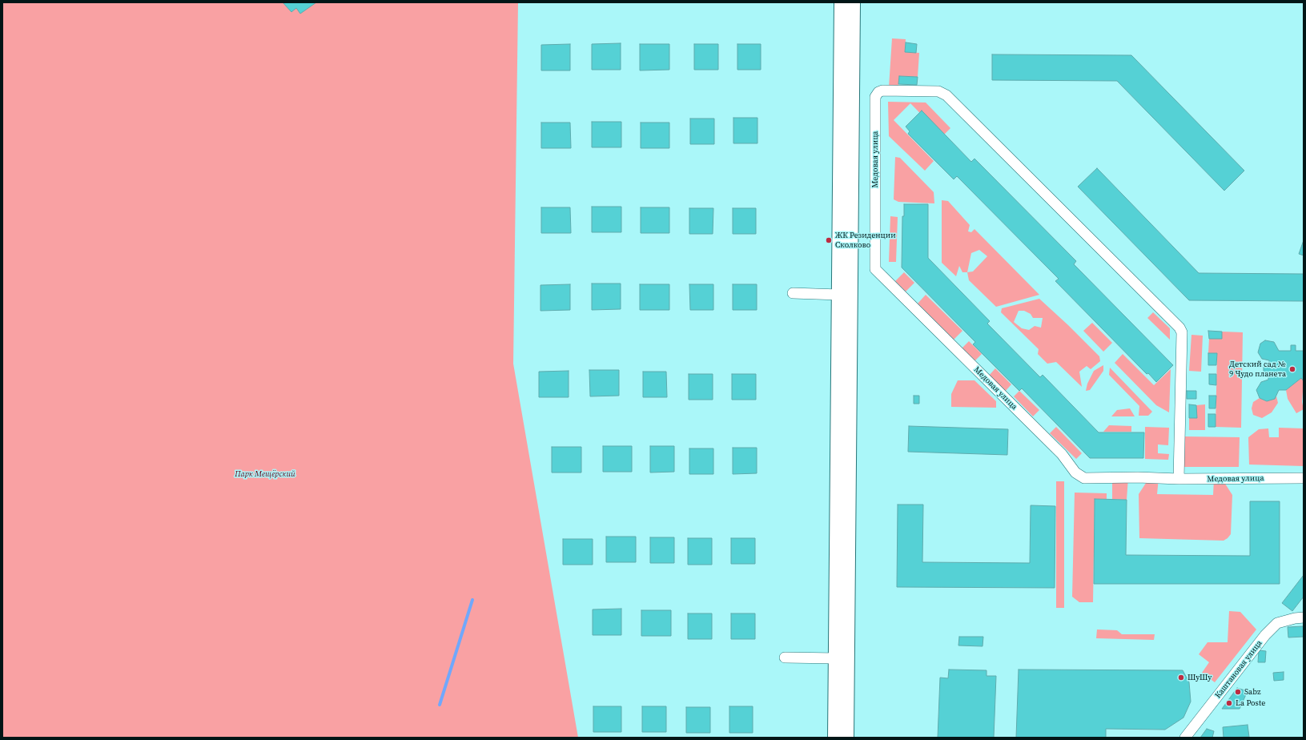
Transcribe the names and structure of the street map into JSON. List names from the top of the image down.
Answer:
{
  "streets": {
    "street": ["Медовая улица", "Каштановая улица"]
  },
  "parks": ["Парк Мещёрский"],
  "places": [
    "ЖК Резиденции Сколково",
    "Детский сад № 9 Чудо планета",
    "ШуШу",
    "Sabz",
    "La Poste"
  ]
}
